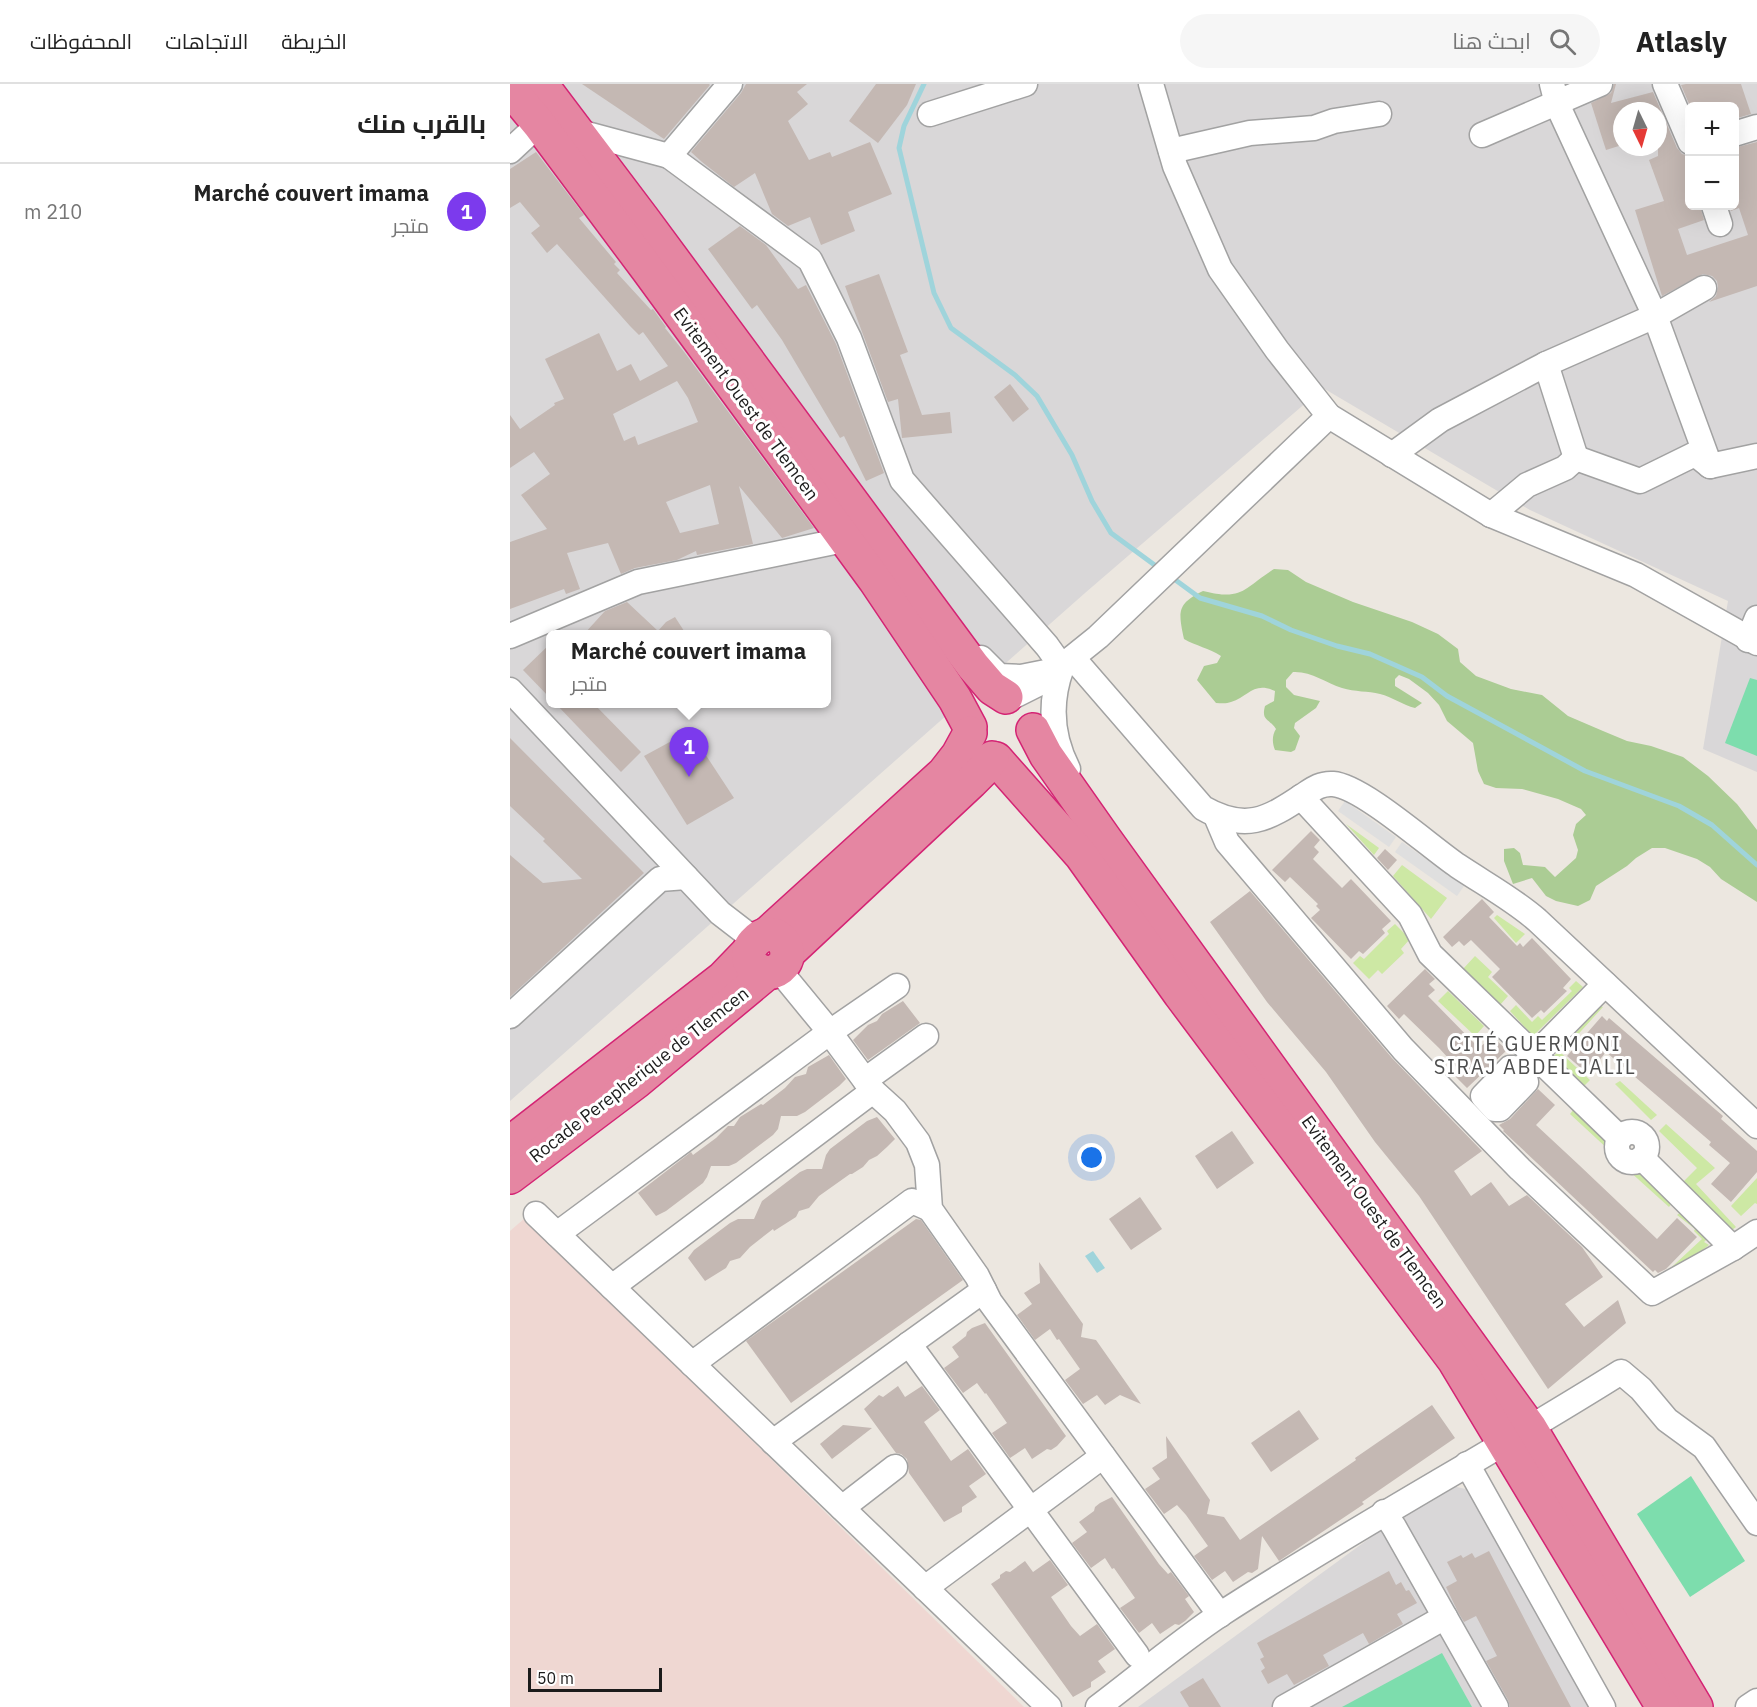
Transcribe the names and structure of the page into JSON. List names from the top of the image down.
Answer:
{
  "streets": {
    "highway": ["Evitement Ouest de Tlemcen", "Rocade Perepherique de Tlemcen"]
  },
  "districts": ["CITÉ GUERMONI SIRAJ ABDEL JALIL"],
  "scale_bar": "50 m",
  "north": "bottom",
  "page": {
    "header": "Atlasly",
    "search": "ابحث هنا",
    "nav": ["الخريطة", "الاتجاهات", "المحفوظات"],
    "heading": "بالقرب منك",
    "map_buttons": ["+", "−"],
    "list": [
      {
        "mark": "1",
        "name": "Marché couvert imama",
        "note": "متجر",
        "value": "210 m"
      }
    ],
    "popup": ["Marché couvert imama", "متجر"],
    "pins": "1",
    "scale": "50 m"
  }
}
